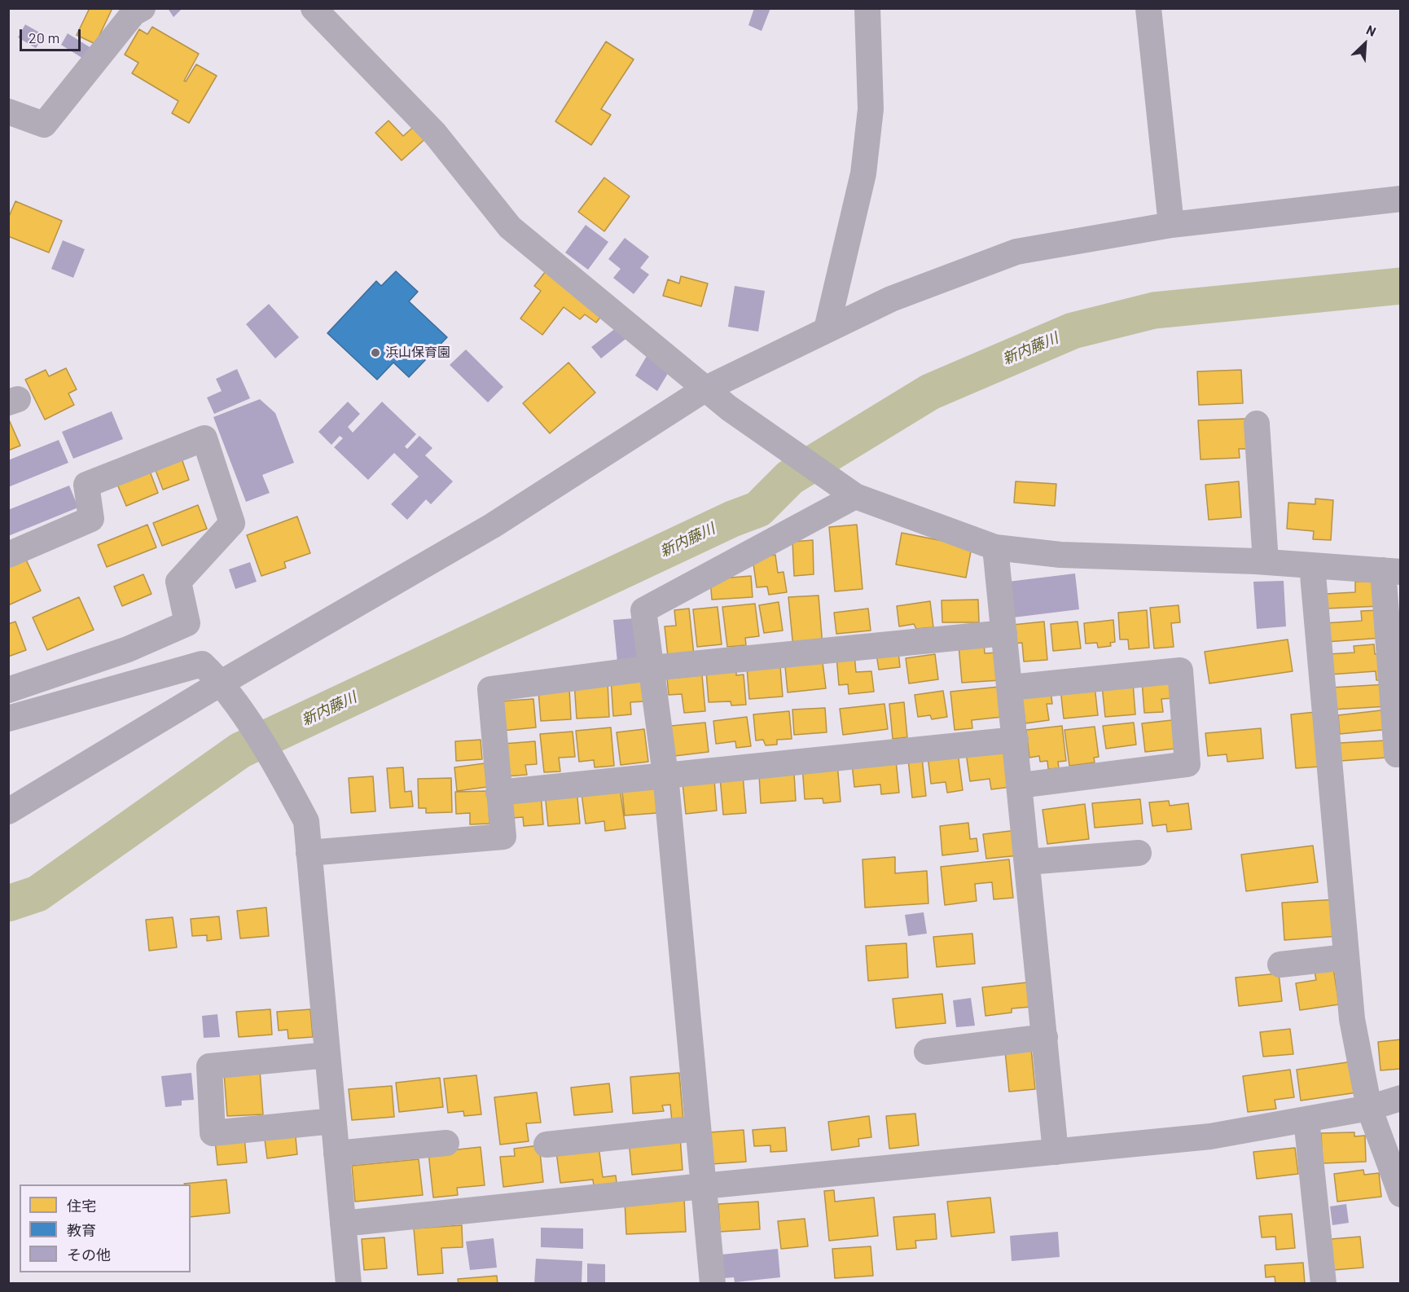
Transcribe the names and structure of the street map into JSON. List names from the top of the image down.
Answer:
{
  "water": ["新内藤川"],
  "places": ["浜山保育園"],
  "legend": ["住宅", "教育", "その他"],
  "scale_bar": "20 m",
  "north": "top right"
}
